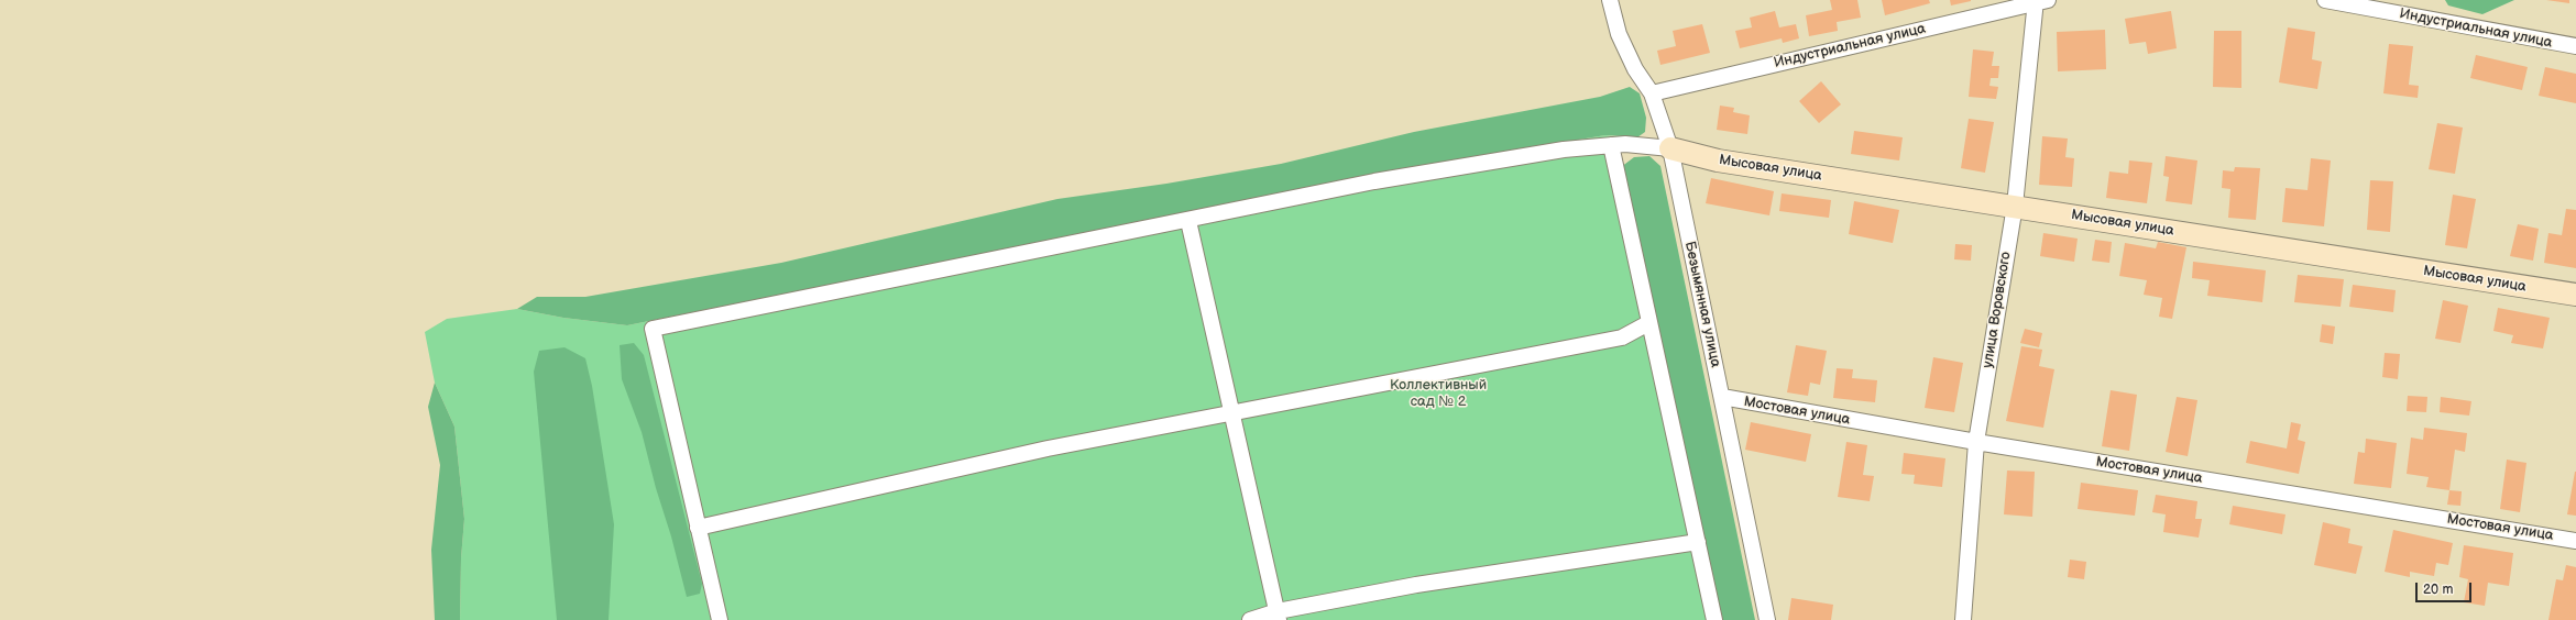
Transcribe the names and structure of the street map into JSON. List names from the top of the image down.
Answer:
{
  "streets": {
    "street": [
      "Индустриальная улица",
      "Мысовая улица",
      "Безымянная улица",
      "улица Воровского",
      "Мостовая улица"
    ]
  },
  "crossings": [
    ["Индустриальная улица", "Безымянная улица"],
    ["Индустриальная улица", "улица Воровского"],
    ["Мысовая улица", "Безымянная улица"],
    ["Мысовая улица", "улица Воровского"],
    ["Безымянная улица", "Мостовая улица"],
    ["улица Воровского", "Мостовая улица"]
  ],
  "parks": ["Коллективный сад № 2"],
  "scale_bar": "20 m"
}
